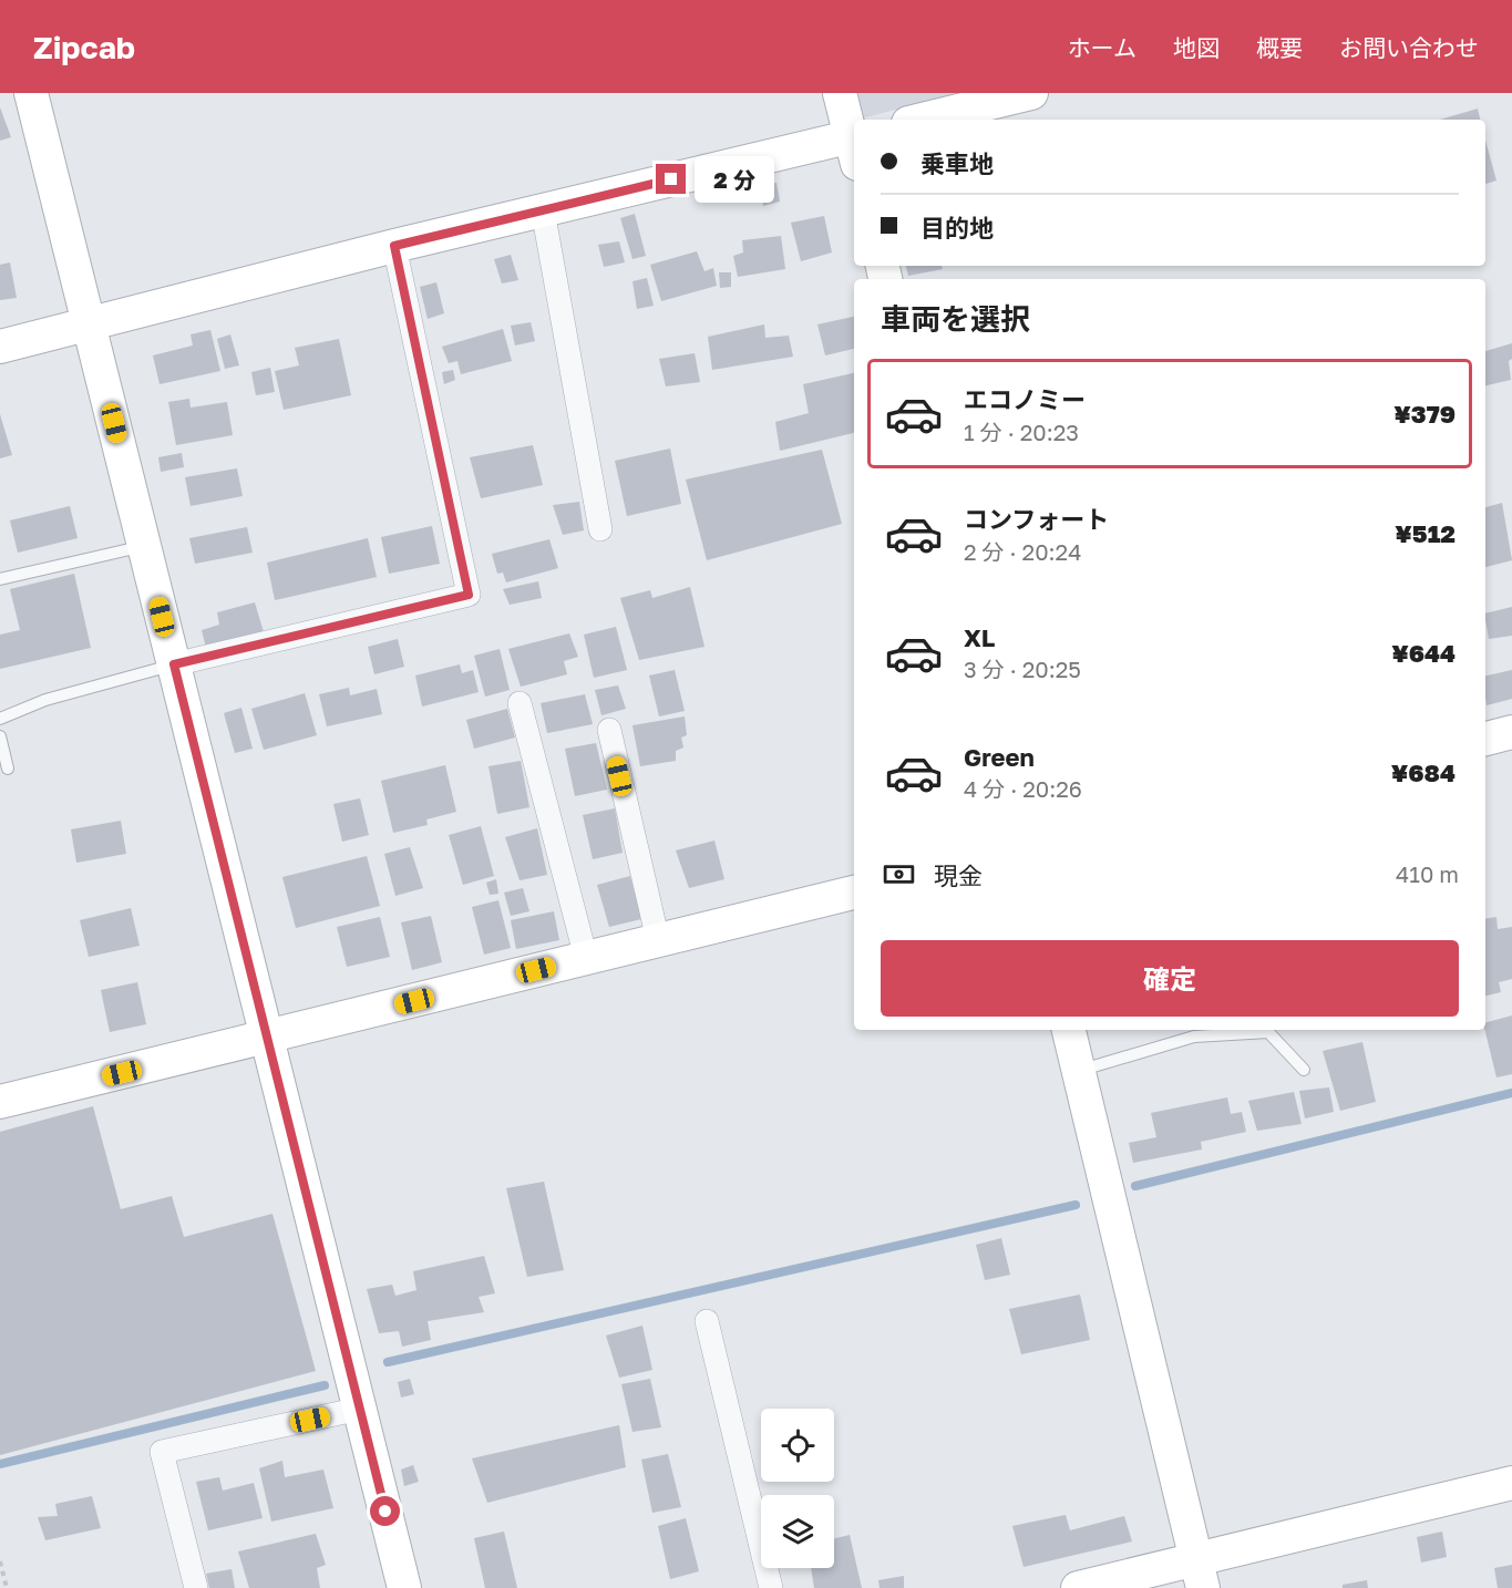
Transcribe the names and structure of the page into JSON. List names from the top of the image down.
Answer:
{
  "page": {
    "header": "Zipcab",
    "nav": [
      "ホーム",
      "地図",
      "概要",
      "お問い合わせ"
    ],
    "banner": ["乗車地", "目的地"],
    "bubble": "2 分",
    "heading": "車両を選択",
    "list": [
      {
        "name": "エコノミー",
        "note": "1 分 · 20:23",
        "value": "¥379"
      },
      {
        "name": "コンフォート",
        "note": "2 分 · 20:24",
        "value": "¥512"
      },
      {
        "name": "XL",
        "note": "3 分 · 20:25",
        "value": "¥644"
      },
      {
        "name": "Green",
        "note": "4 分 · 20:26",
        "value": "¥684"
      }
    ],
    "pay": ["現金", "410 m"],
    "buttons": "確定"
  }
}
